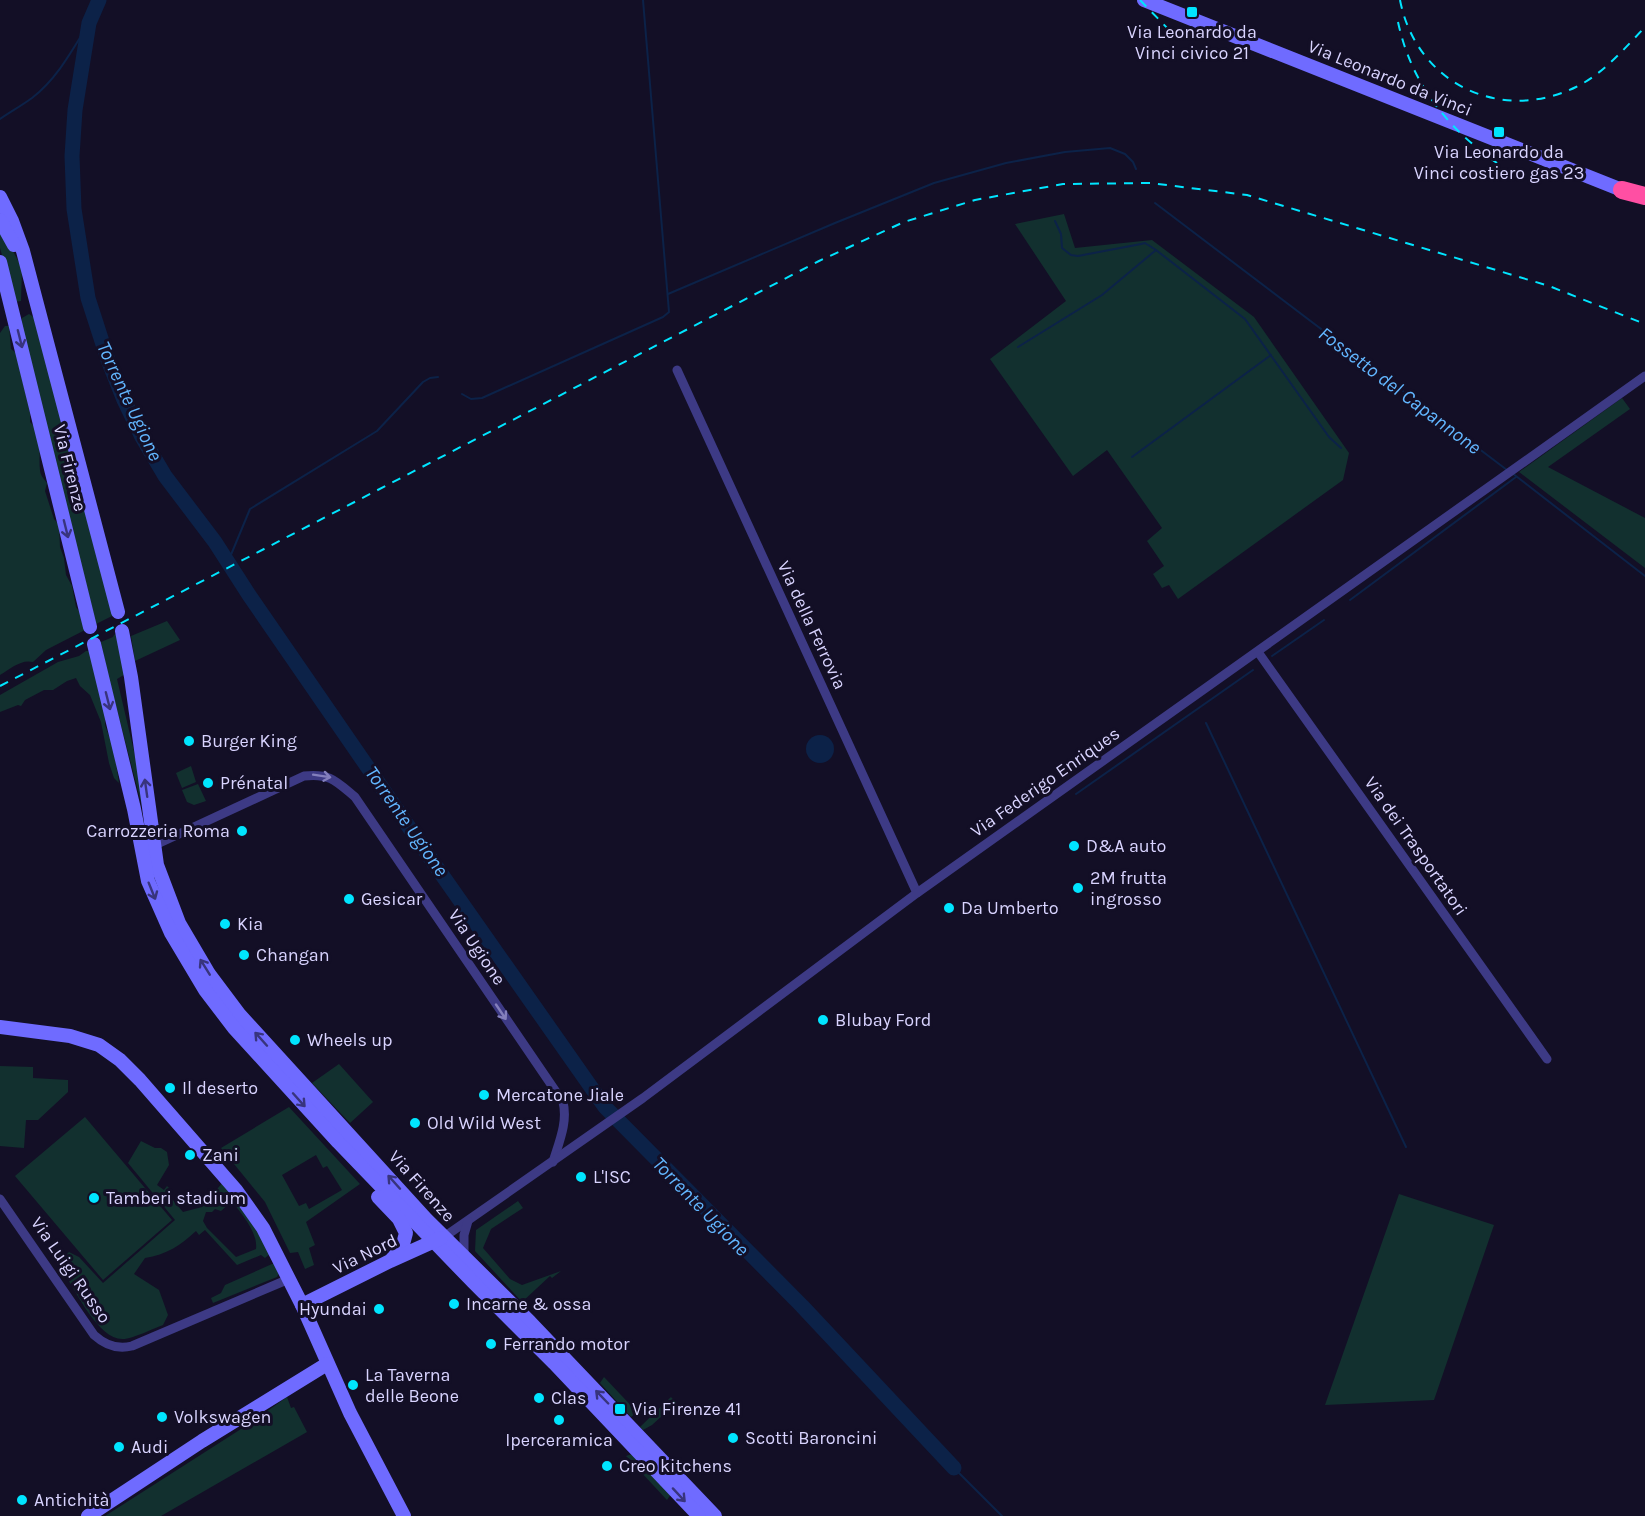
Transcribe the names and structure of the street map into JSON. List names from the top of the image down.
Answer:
{
  "streets": {
    "main road": ["Via Leonardo da Vinci", "Via Firenze", "Via Nord"],
    "street": [
      "Via della Ferrovia",
      "Via Federigo Enriques",
      "Via dei Trasportatori",
      "Via Ugione",
      "Via Luigi Russo"
    ]
  },
  "crossings": [
    ["Via Firenze", "Via Federigo Enriques"],
    ["Via Firenze", "Via Ugione"],
    ["Via Firenze", "Via Nord"],
    ["Via della Ferrovia", "Via Federigo Enriques"],
    ["Via Federigo Enriques", "Via dei Trasportatori"],
    ["Via Federigo Enriques", "Via Ugione"],
    ["Via Federigo Enriques", "Via Nord"]
  ],
  "water": ["Fossetto del Capannone", "Torrente Ugione"],
  "places": {
    "transit": ["Via Leonardo da Vinci civico 21", "Via Leonardo da Vinci costiero gas 23", "Via Firenze 41"],
    "other": [
      "Burger King",
      "Prénatal",
      "Carrozzeria Roma",
      "D&A auto",
      "2M frutta ingrosso",
      "Gesicar",
      "Da Umberto",
      "Kia",
      "Changan",
      "Blubay Ford",
      "Wheels up",
      "Il deserto",
      "Mercatone Jiale",
      "Old Wild West",
      "Zani",
      "L'ISC",
      "Tamberi stadium",
      "Incarne & ossa",
      "Hyundai",
      "Ferrando motor",
      "La Taverna delle Beone",
      "Clas",
      "Volkswagen",
      "Iperceramica",
      "Scotti Baroncini",
      "Audi",
      "Creo kitchens",
      "Antichità"
    ]
  }
}
